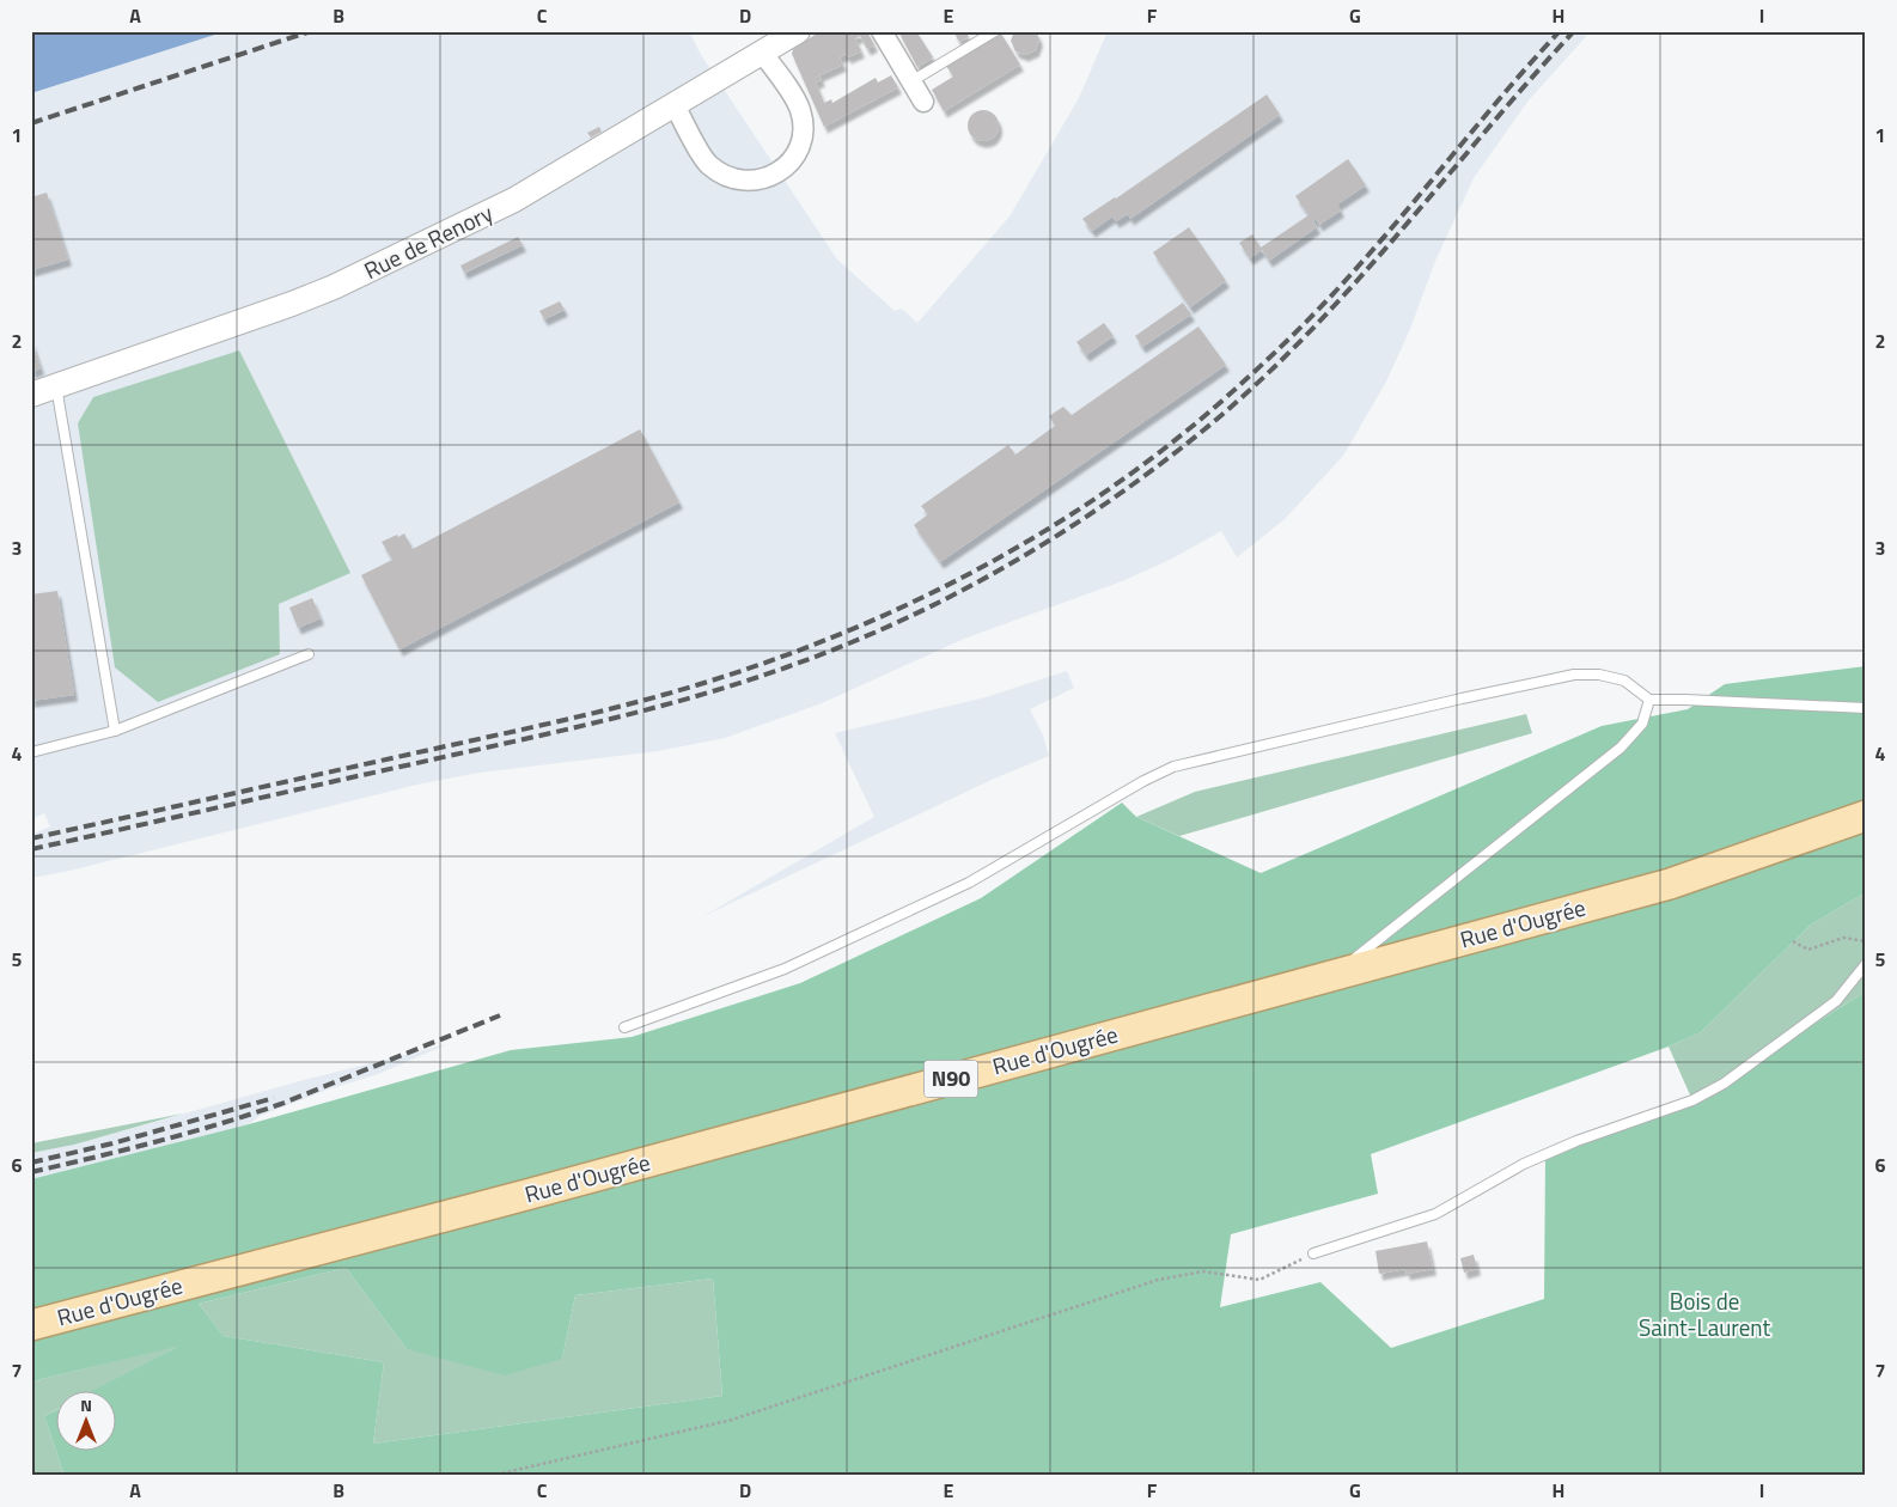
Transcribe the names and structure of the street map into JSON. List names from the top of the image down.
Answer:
{
  "streets": {
    "main road": ["Rue d'Ougrée", "N90"],
    "street": ["Rue de Renory"]
  },
  "parks": ["Bois de Saint-Laurent"],
  "north": "top",
  "grid": {
    "columns": [
      "A",
      "B",
      "C",
      "D",
      "E",
      "F",
      "G",
      "H",
      "I"
    ],
    "rows": [
      "1",
      "2",
      "3",
      "4",
      "5",
      "6",
      "7"
    ]
  }
}
